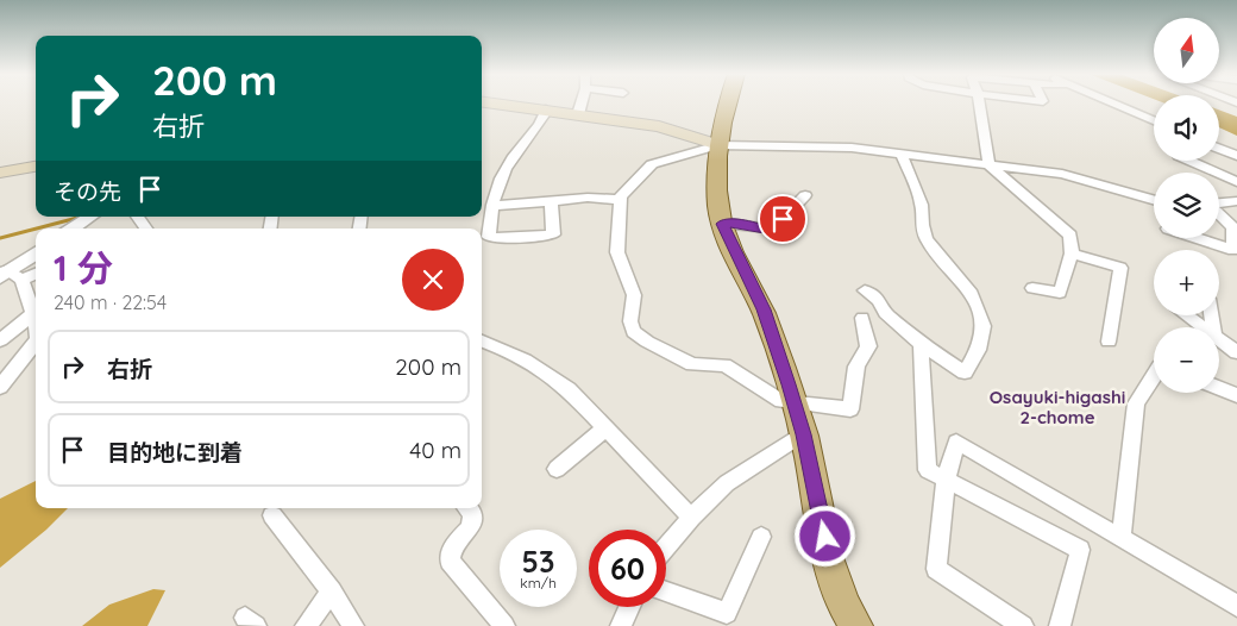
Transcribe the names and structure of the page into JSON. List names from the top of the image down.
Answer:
{
  "districts": ["Osayuki-higashi 2-chome"],
  "north": "top",
  "page": {
    "map_buttons": ["+", "−"],
    "turn": ["200 m", "右折"],
    "then": "その先",
    "heading": ["1 分", "240 m · 22:54"],
    "list": [
      {
        "name": "右折",
        "value": "200 m"
      },
      {
        "name": "目的地に到着",
        "value": "40 m"
      }
    ],
    "speed": "53 km/h",
    "limit": "60"
  }
}
